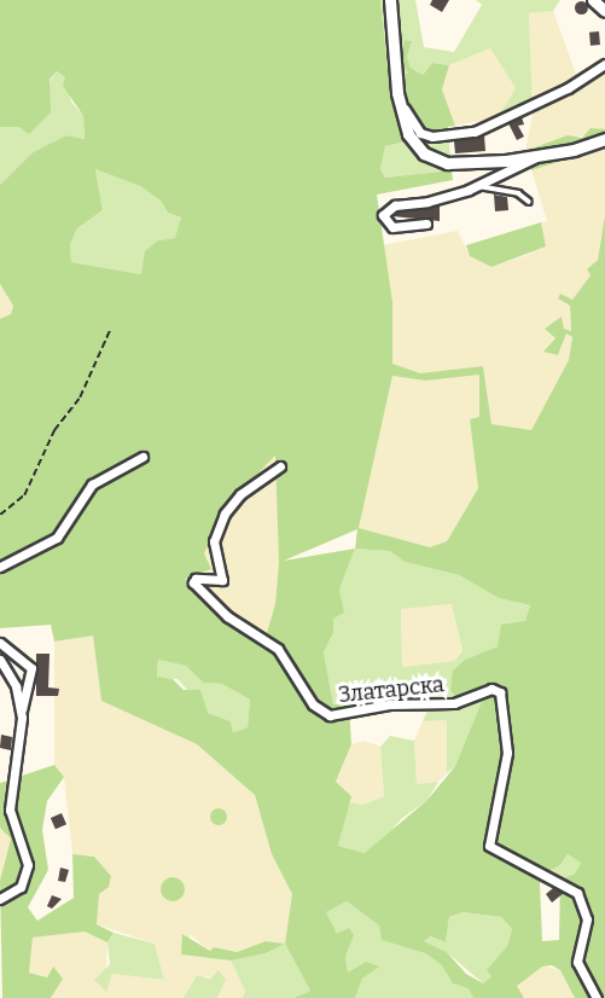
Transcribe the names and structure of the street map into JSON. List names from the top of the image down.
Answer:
{
  "streets": {
    "street": ["Златарска"]
  }
}
